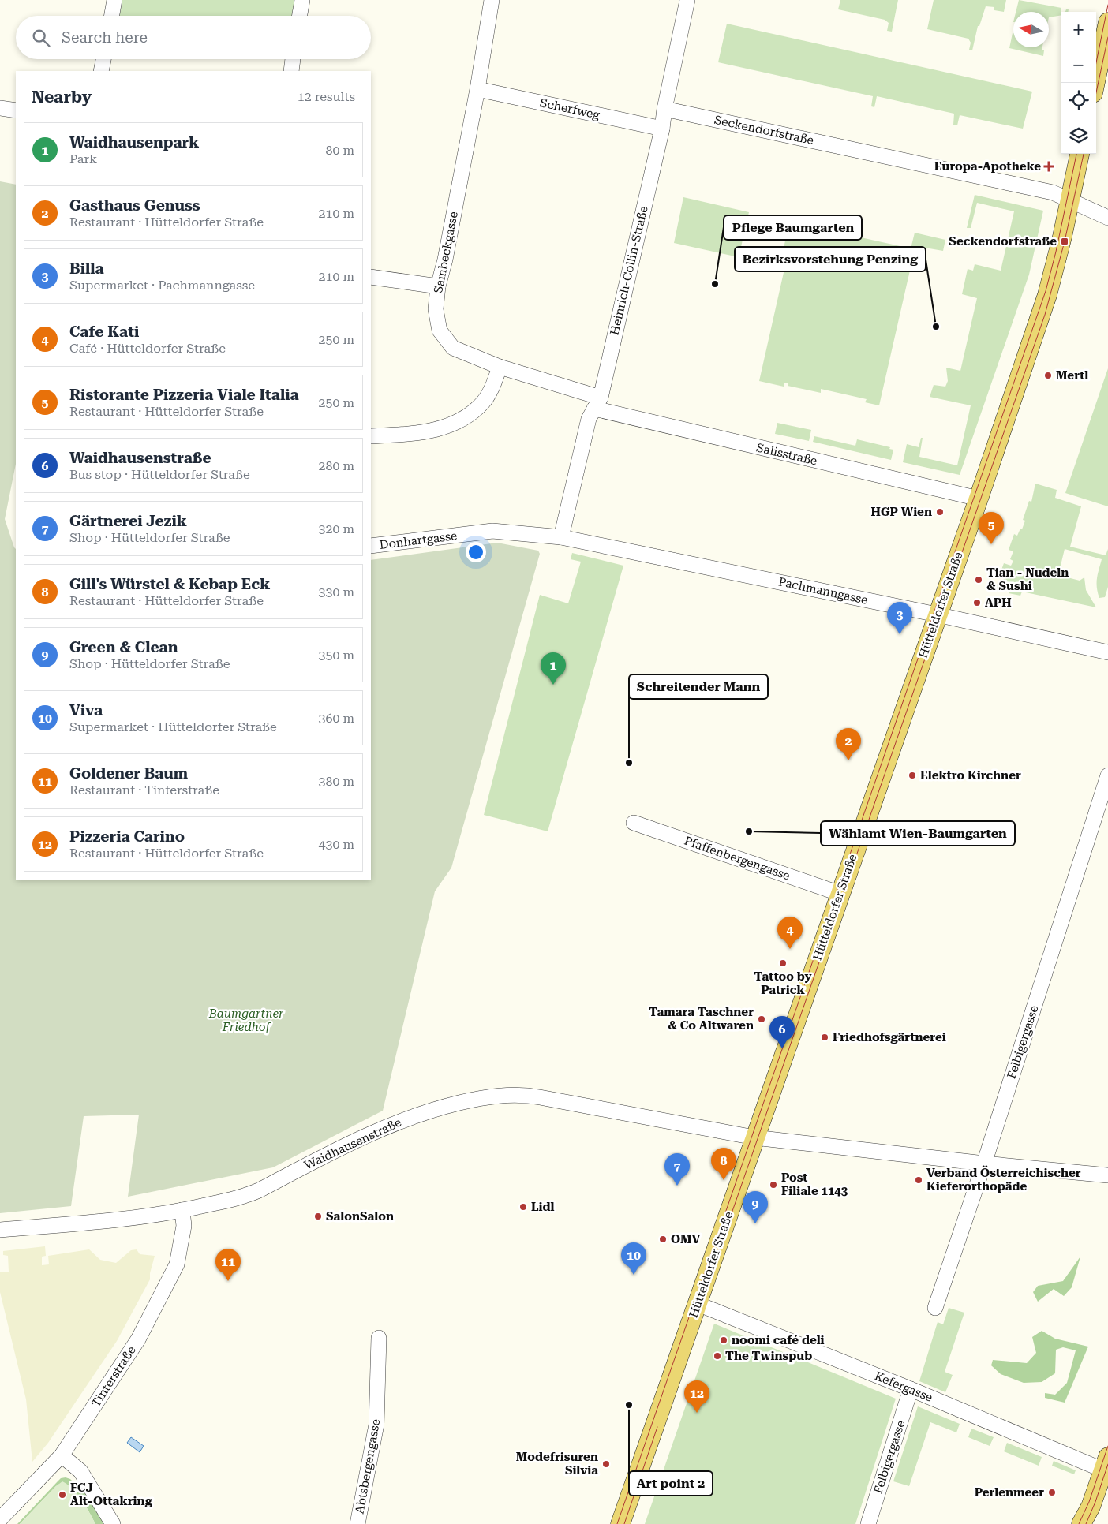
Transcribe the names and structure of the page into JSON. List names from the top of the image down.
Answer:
{
  "streets": {
    "main road": ["Hütteldorfer Straße"],
    "street": [
      "Scherfweg",
      "Seckendorfstraße",
      "Sambeckgasse",
      "Heinrich-Collin-Straße",
      "Salisstraße",
      "Donhartgasse",
      "Pachmanngasse",
      "Pfaffenbergengasse",
      "Felbigergasse",
      "Waidhausenstraße",
      "Tinterstraße",
      "Kefergasse",
      "Abtsbergengasse"
    ]
  },
  "crossings": [
    ["Scherfweg", "Sambeckgasse"],
    ["Scherfweg", "Heinrich-Collin-Straße"],
    ["Seckendorfstraße", "Heinrich-Collin-Straße"],
    ["Seckendorfstraße", "Hütteldorfer Straße"],
    ["Sambeckgasse", "Heinrich-Collin-Straße"],
    ["Sambeckgasse", "Salisstraße"],
    ["Heinrich-Collin-Straße", "Salisstraße"],
    ["Heinrich-Collin-Straße", "Donhartgasse"],
    ["Heinrich-Collin-Straße", "Pachmanngasse"],
    ["Salisstraße", "Hütteldorfer Straße"],
    ["Donhartgasse", "Pachmanngasse"],
    ["Pachmanngasse", "Hütteldorfer Straße"],
    ["Hütteldorfer Straße", "Pfaffenbergengasse"],
    ["Hütteldorfer Straße", "Waidhausenstraße"],
    ["Hütteldorfer Straße", "Kefergasse"],
    ["Felbigergasse", "Waidhausenstraße"],
    ["Felbigergasse", "Kefergasse"],
    ["Waidhausenstraße", "Tinterstraße"]
  ],
  "parks": ["Baumgartner Friedhof"],
  "places": {
    "health": ["Europa-Apotheke"],
    "transit": ["Seckendorfstraße"],
    "other": [
      "Pflege Baumgarten",
      "Bezirksvorstehung Penzing",
      "Mertl",
      "HGP Wien",
      "Tian - Nudeln & Sushi",
      "APH",
      "Schreitender Mann",
      "Elektro Kirchner",
      "Wählamt Wien-Baumgarten",
      "Tattoo by Patrick",
      "Tamara Taschner & Co Altwaren",
      "Friedhofsgärtnerei",
      "Verband Österreichischer Kieferorthopäde",
      "Post Filiale 1143",
      "Lidl",
      "SalonSalon",
      "OMV",
      "noomi café deli",
      "The Twinspub",
      "Art point 2",
      "Modefrisuren Silvia",
      "Perlenmeer",
      "FCJ Alt-Ottakring"
    ]
  },
  "north": "left",
  "page": {
    "map_buttons": ["+", "−"],
    "search": "Search here",
    "heading": ["Nearby", "12 results"],
    "list": [
      {
        "mark": "1",
        "name": "Waidhausenpark",
        "note": "Park",
        "value": "80 m"
      },
      {
        "mark": "2",
        "name": "Gasthaus Genuss",
        "note": "Restaurant · Hütteldorfer Straße",
        "value": "210 m"
      },
      {
        "mark": "3",
        "name": "Billa",
        "note": "Supermarket · Pachmanngasse",
        "value": "210 m"
      },
      {
        "mark": "4",
        "name": "Cafe Kati",
        "note": "Café · Hütteldorfer Straße",
        "value": "250 m"
      },
      {
        "mark": "5",
        "name": "Ristorante Pizzeria Viale Italia",
        "note": "Restaurant · Hütteldorfer Straße",
        "value": "250 m"
      },
      {
        "mark": "6",
        "name": "Waidhausenstraße",
        "note": "Bus stop · Hütteldorfer Straße",
        "value": "280 m"
      },
      {
        "mark": "7",
        "name": "Gärtnerei Jezik",
        "note": "Shop · Hütteldorfer Straße",
        "value": "320 m"
      },
      {
        "mark": "8",
        "name": "Gill's Würstel & Kebap Eck",
        "note": "Restaurant · Hütteldorfer Straße",
        "value": "330 m"
      },
      {
        "mark": "9",
        "name": "Green & Clean",
        "note": "Shop · Hütteldorfer Straße",
        "value": "350 m"
      },
      {
        "mark": "10",
        "name": "Viva",
        "note": "Supermarket · Hütteldorfer Straße",
        "value": "360 m"
      },
      {
        "mark": "11",
        "name": "Goldener Baum",
        "note": "Restaurant · Tinterstraße",
        "value": "380 m"
      },
      {
        "mark": "12",
        "name": "Pizzeria Carino",
        "note": "Restaurant · Hütteldorfer Straße",
        "value": "430 m"
      }
    ],
    "pins": [
      "5",
      "3",
      "1",
      "2",
      "4",
      "6",
      "8",
      "7",
      "9",
      "10",
      "11",
      "12"
    ]
  }
}
